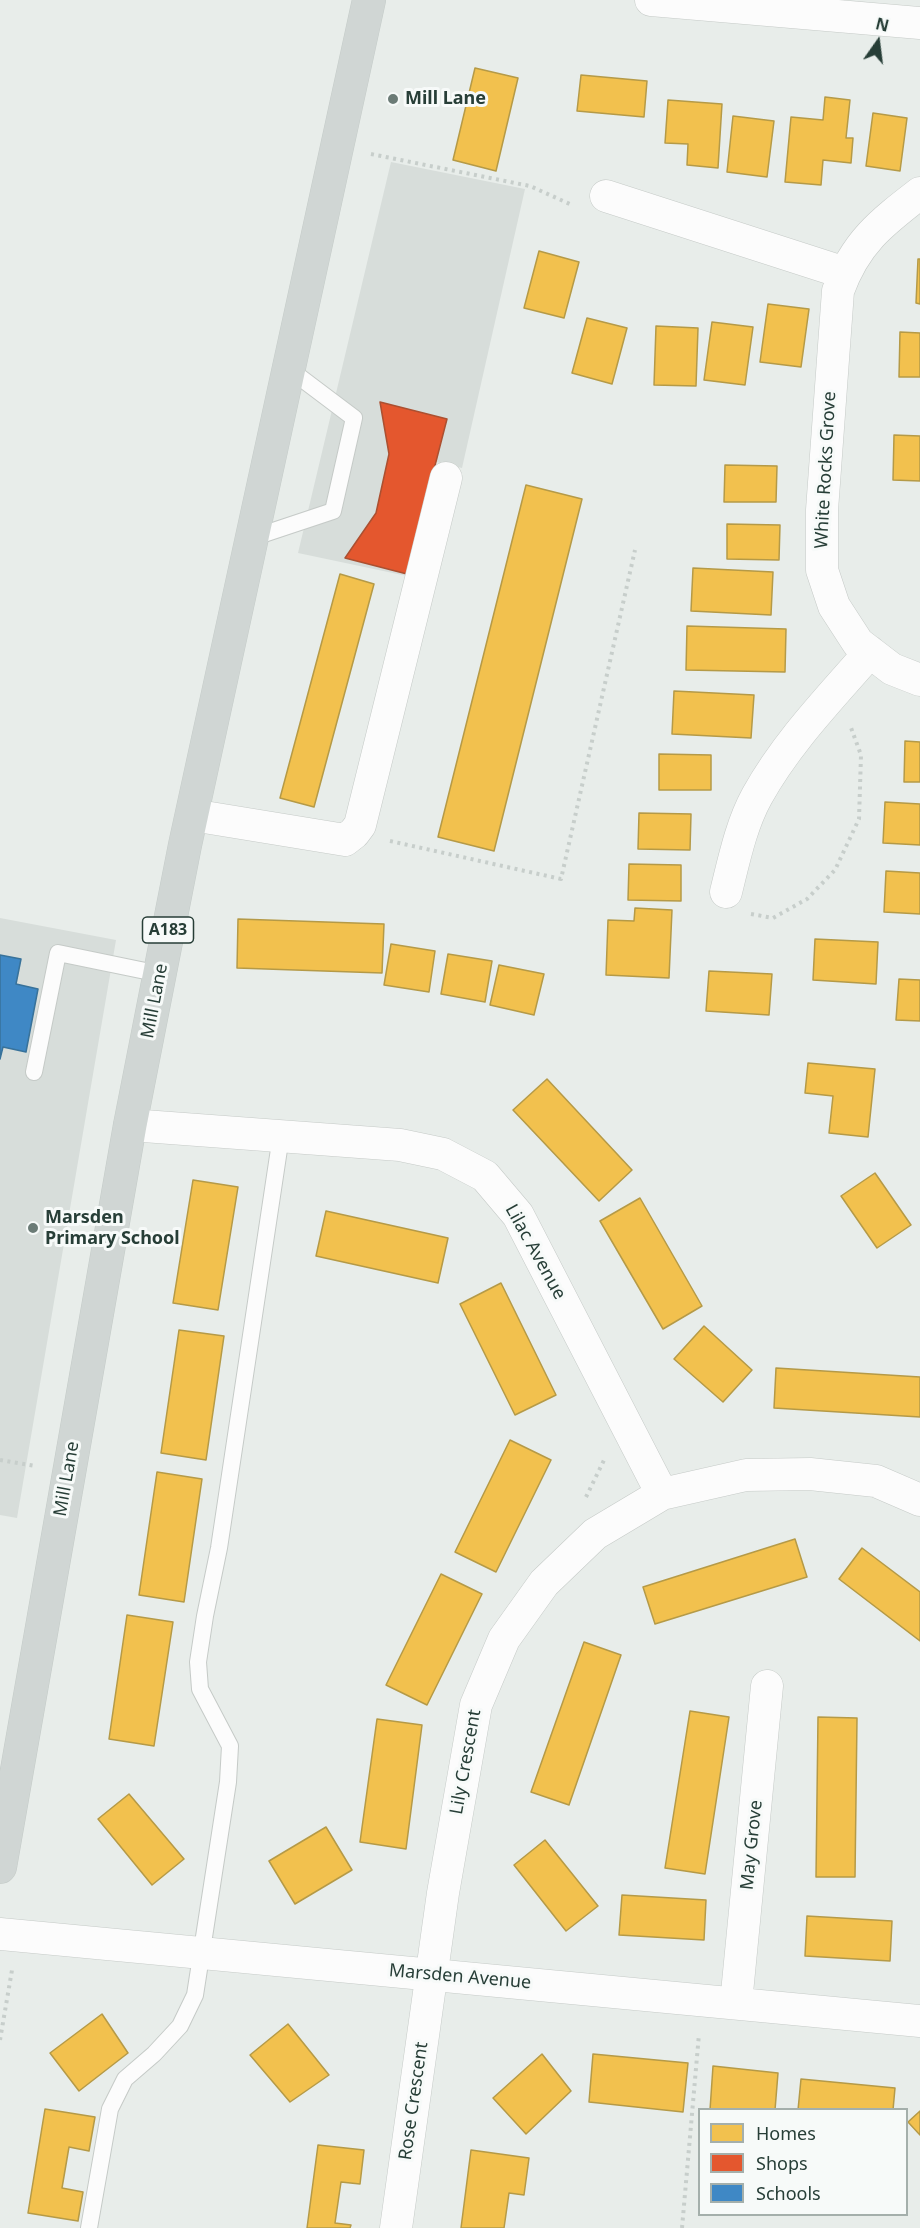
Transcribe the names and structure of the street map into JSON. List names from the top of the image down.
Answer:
{
  "streets": {
    "main road": ["A183", "Mill Lane"],
    "street": [
      "White Rocks Grove",
      "Lilac Avenue",
      "Lily Crescent",
      "May Grove",
      "Marsden Avenue",
      "Rose Crescent"
    ]
  },
  "crossings": [
    ["Mill Lane", "Lilac Avenue"],
    ["Lilac Avenue", "Lily Crescent"],
    ["Lily Crescent", "Marsden Avenue"],
    ["Lily Crescent", "Rose Crescent"],
    ["May Grove", "Marsden Avenue"],
    ["Marsden Avenue", "Rose Crescent"]
  ],
  "places": ["Mill Lane", "Marsden Primary School"],
  "legend": ["Homes", "Shops", "Schools"],
  "north": "top"
}
